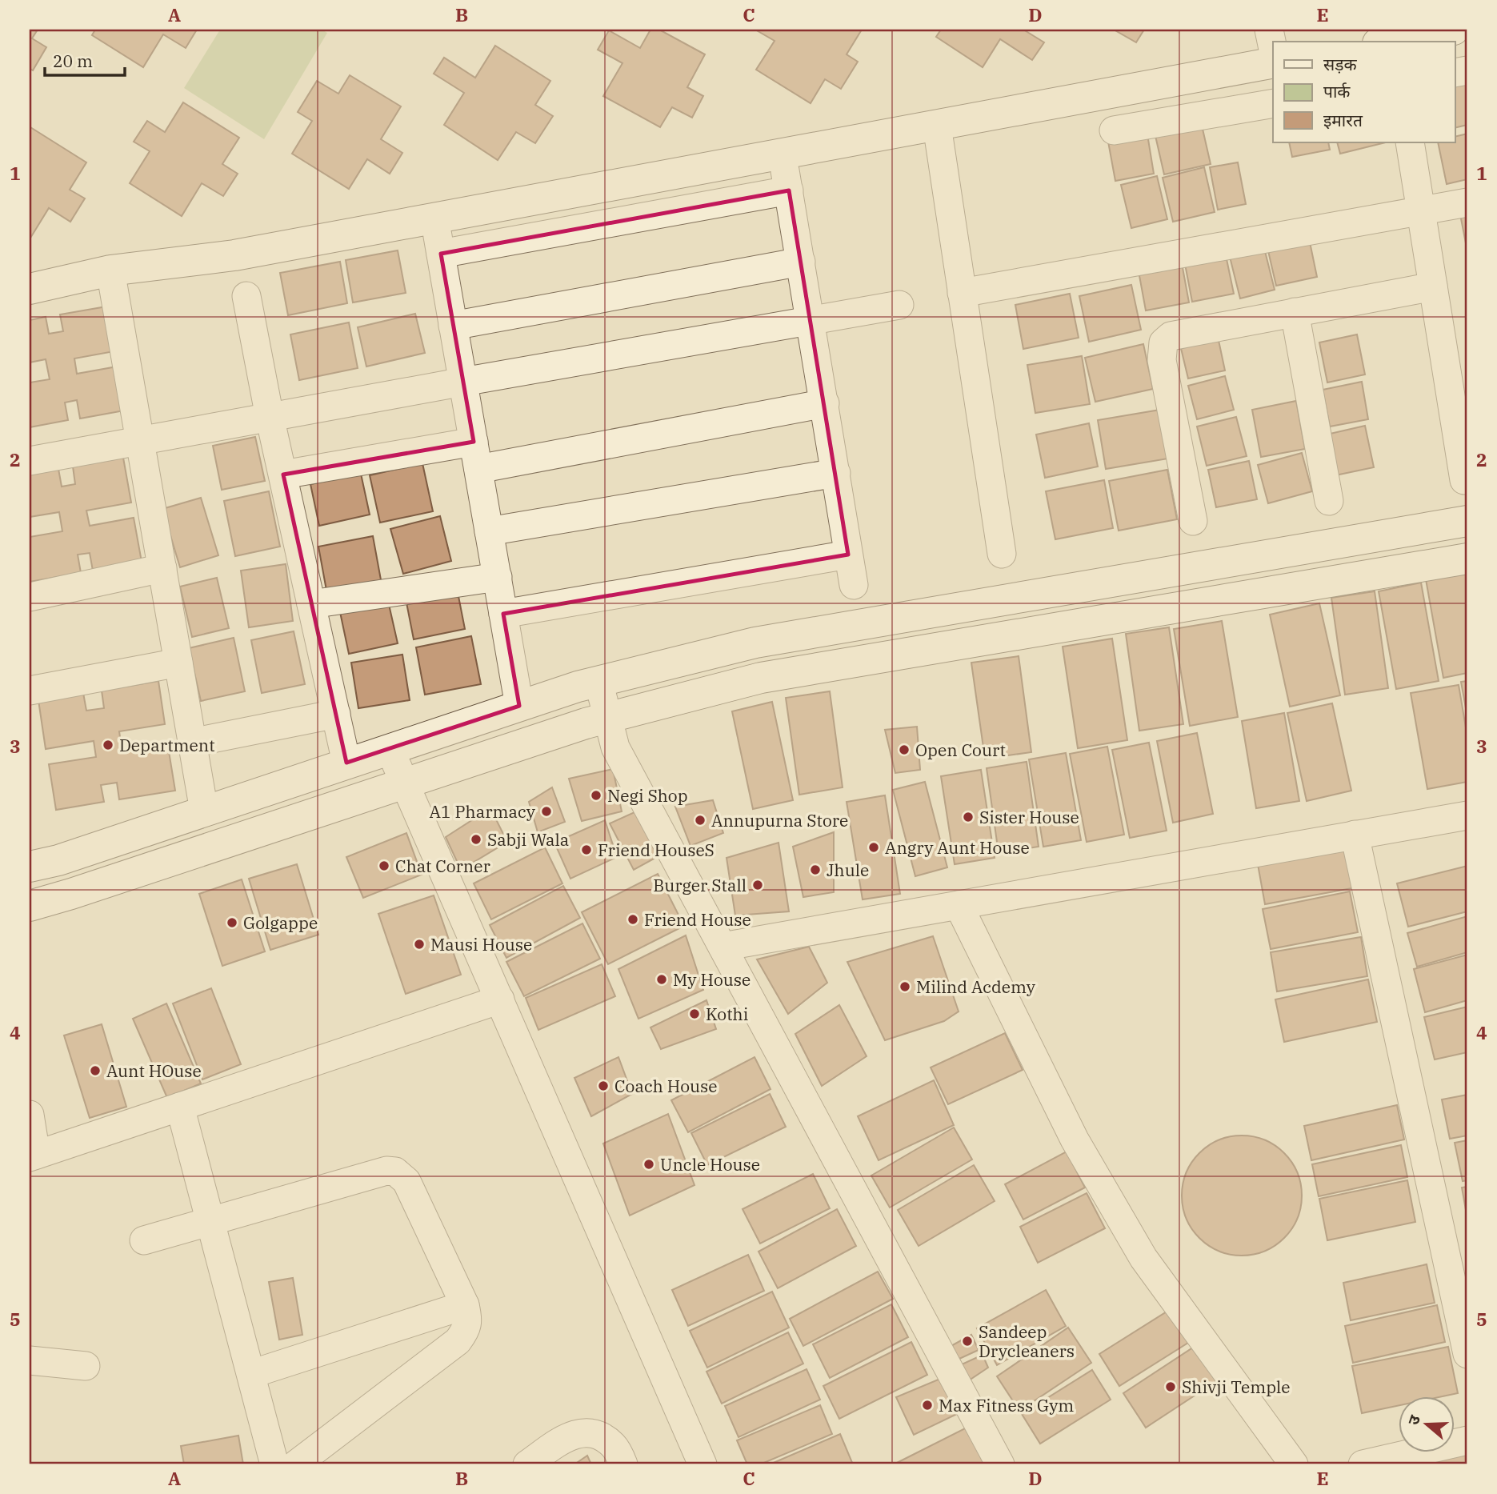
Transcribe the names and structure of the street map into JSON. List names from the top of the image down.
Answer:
{
  "places": [
    "Department",
    "Open Court",
    "Negi Shop",
    "A1 Pharmacy",
    "Sister House",
    "Annupurna Store",
    "Sabji Wala",
    "Angry Aunt House",
    "Friend HouseS",
    "Chat Corner",
    "Jhule",
    "Burger Stall",
    "Friend House",
    "Golgappe",
    "Mausi House",
    "My House",
    "Milind Acdemy",
    "Kothi",
    "Aunt HOuse",
    "Coach House",
    "Uncle House",
    "Sandeep Drycleaners",
    "Shivji Temple",
    "Max Fitness Gym"
  ],
  "legend": ["सड़क", "पार्क", "इमारत"],
  "scale_bar": "20 m",
  "north": "left",
  "grid": {
    "columns": [
      "A",
      "B",
      "C",
      "D",
      "E"
    ],
    "rows": [
      "1",
      "2",
      "3",
      "4",
      "5"
    ]
  }
}
